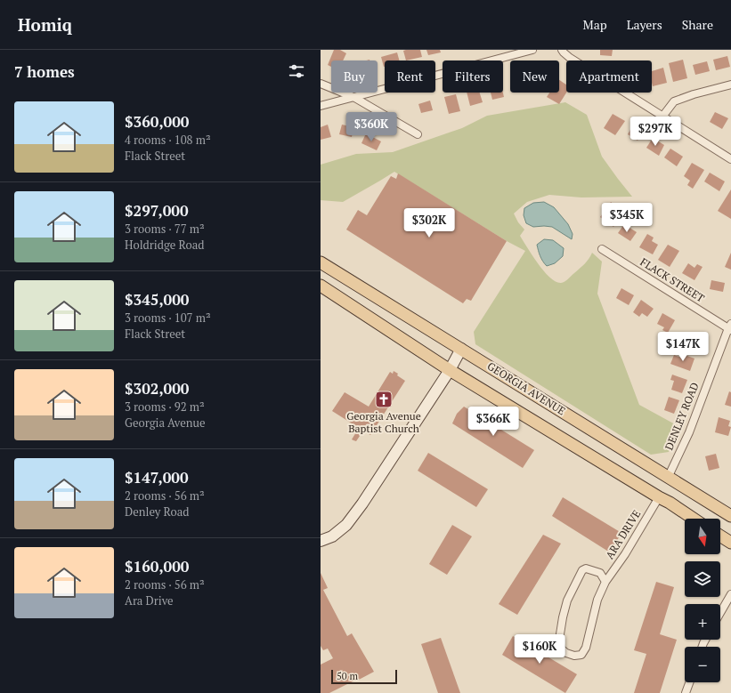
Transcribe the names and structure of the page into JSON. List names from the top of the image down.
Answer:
{
  "streets": {
    "main road": ["GEORGIA AVENUE"],
    "street": ["FLACK STREET", "DENLEY ROAD", "ARA DRIVE"]
  },
  "crossings": [
    ["FLACK STREET", "DENLEY ROAD"],
    ["GEORGIA AVENUE", "DENLEY ROAD"]
  ],
  "places": {
    "church": ["Georgia Avenue Baptist Church"]
  },
  "scale_bar": "50 m",
  "north": "bottom",
  "page": {
    "header": "Homiq",
    "nav": ["Map", "Layers", "Share"],
    "heading": "7 homes",
    "chip": [
      "Buy",
      "Rent",
      "Filters",
      "New",
      "Apartment"
    ],
    "list": [
      {
        "name": "$360,000",
        "note": "4 rooms · 108 m² · Flack Street"
      },
      {
        "name": "$297,000",
        "note": "3 rooms · 77 m² · Holdridge Road"
      },
      {
        "name": "$345,000",
        "note": "3 rooms · 107 m² · Flack Street"
      },
      {
        "name": "$302,000",
        "note": "3 rooms · 92 m² · Georgia Avenue"
      },
      {
        "name": "$147,000",
        "note": "2 rooms · 56 m² · Denley Road"
      },
      {
        "name": "$160,000",
        "note": "2 rooms · 56 m² · Ara Drive"
      }
    ],
    "price": [
      "$360K",
      "$297K",
      "$345K",
      "$302K",
      "$147K",
      "$366K",
      "$160K"
    ],
    "map_buttons": ["+", "−"],
    "scale": "50 m"
  }
}
